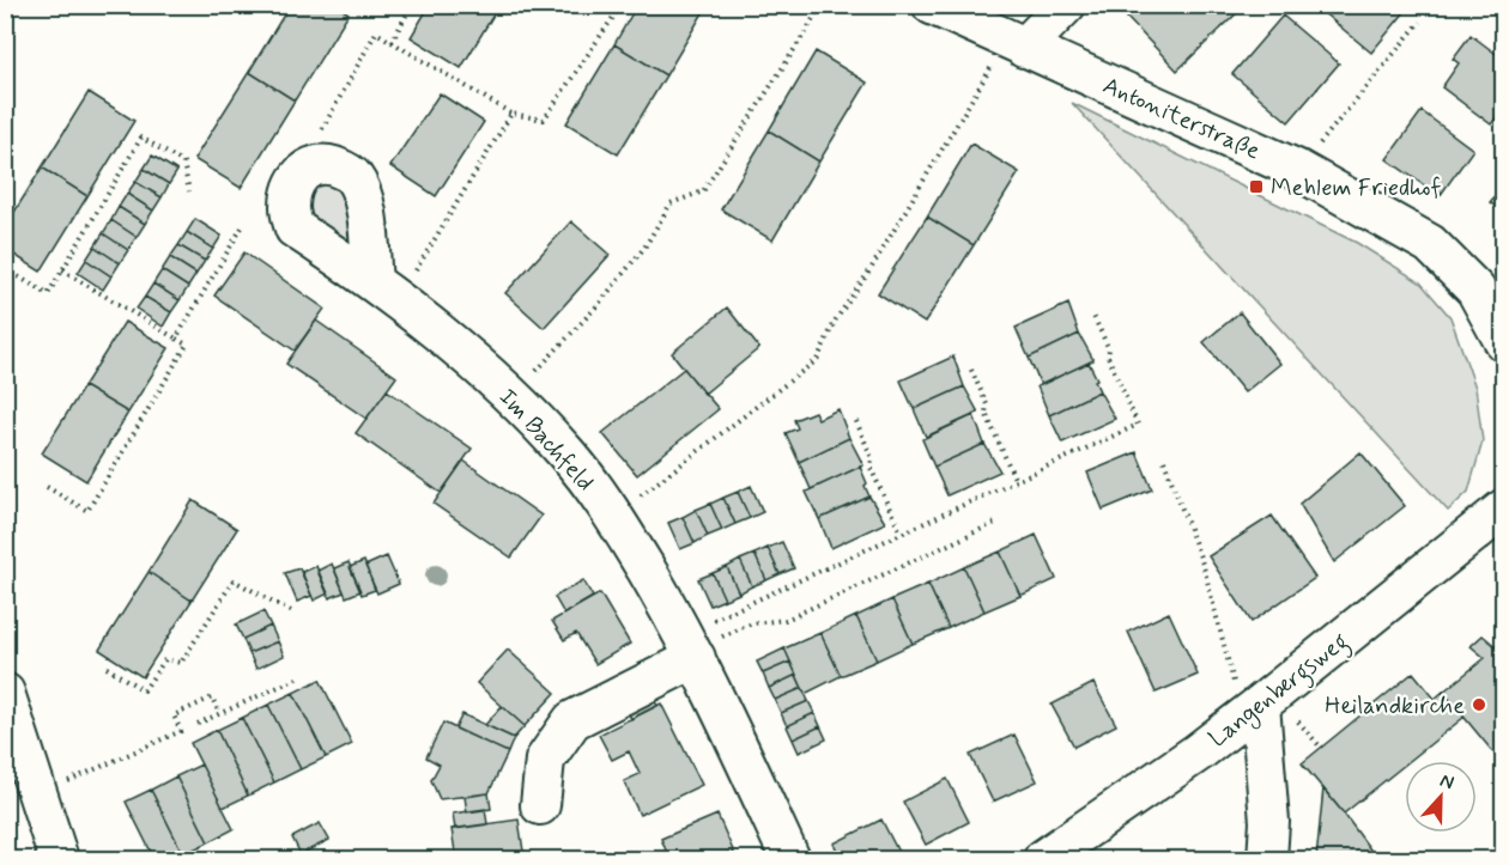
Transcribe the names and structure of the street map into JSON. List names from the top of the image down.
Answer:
{
  "streets": {
    "street": ["Antoniterstraße", "Im Bachfeld", "Langenbergsweg"]
  },
  "places": {
    "transit": ["Mehlem Friedhof"],
    "other": ["Heilandkirche"]
  },
  "north": "top"
}
